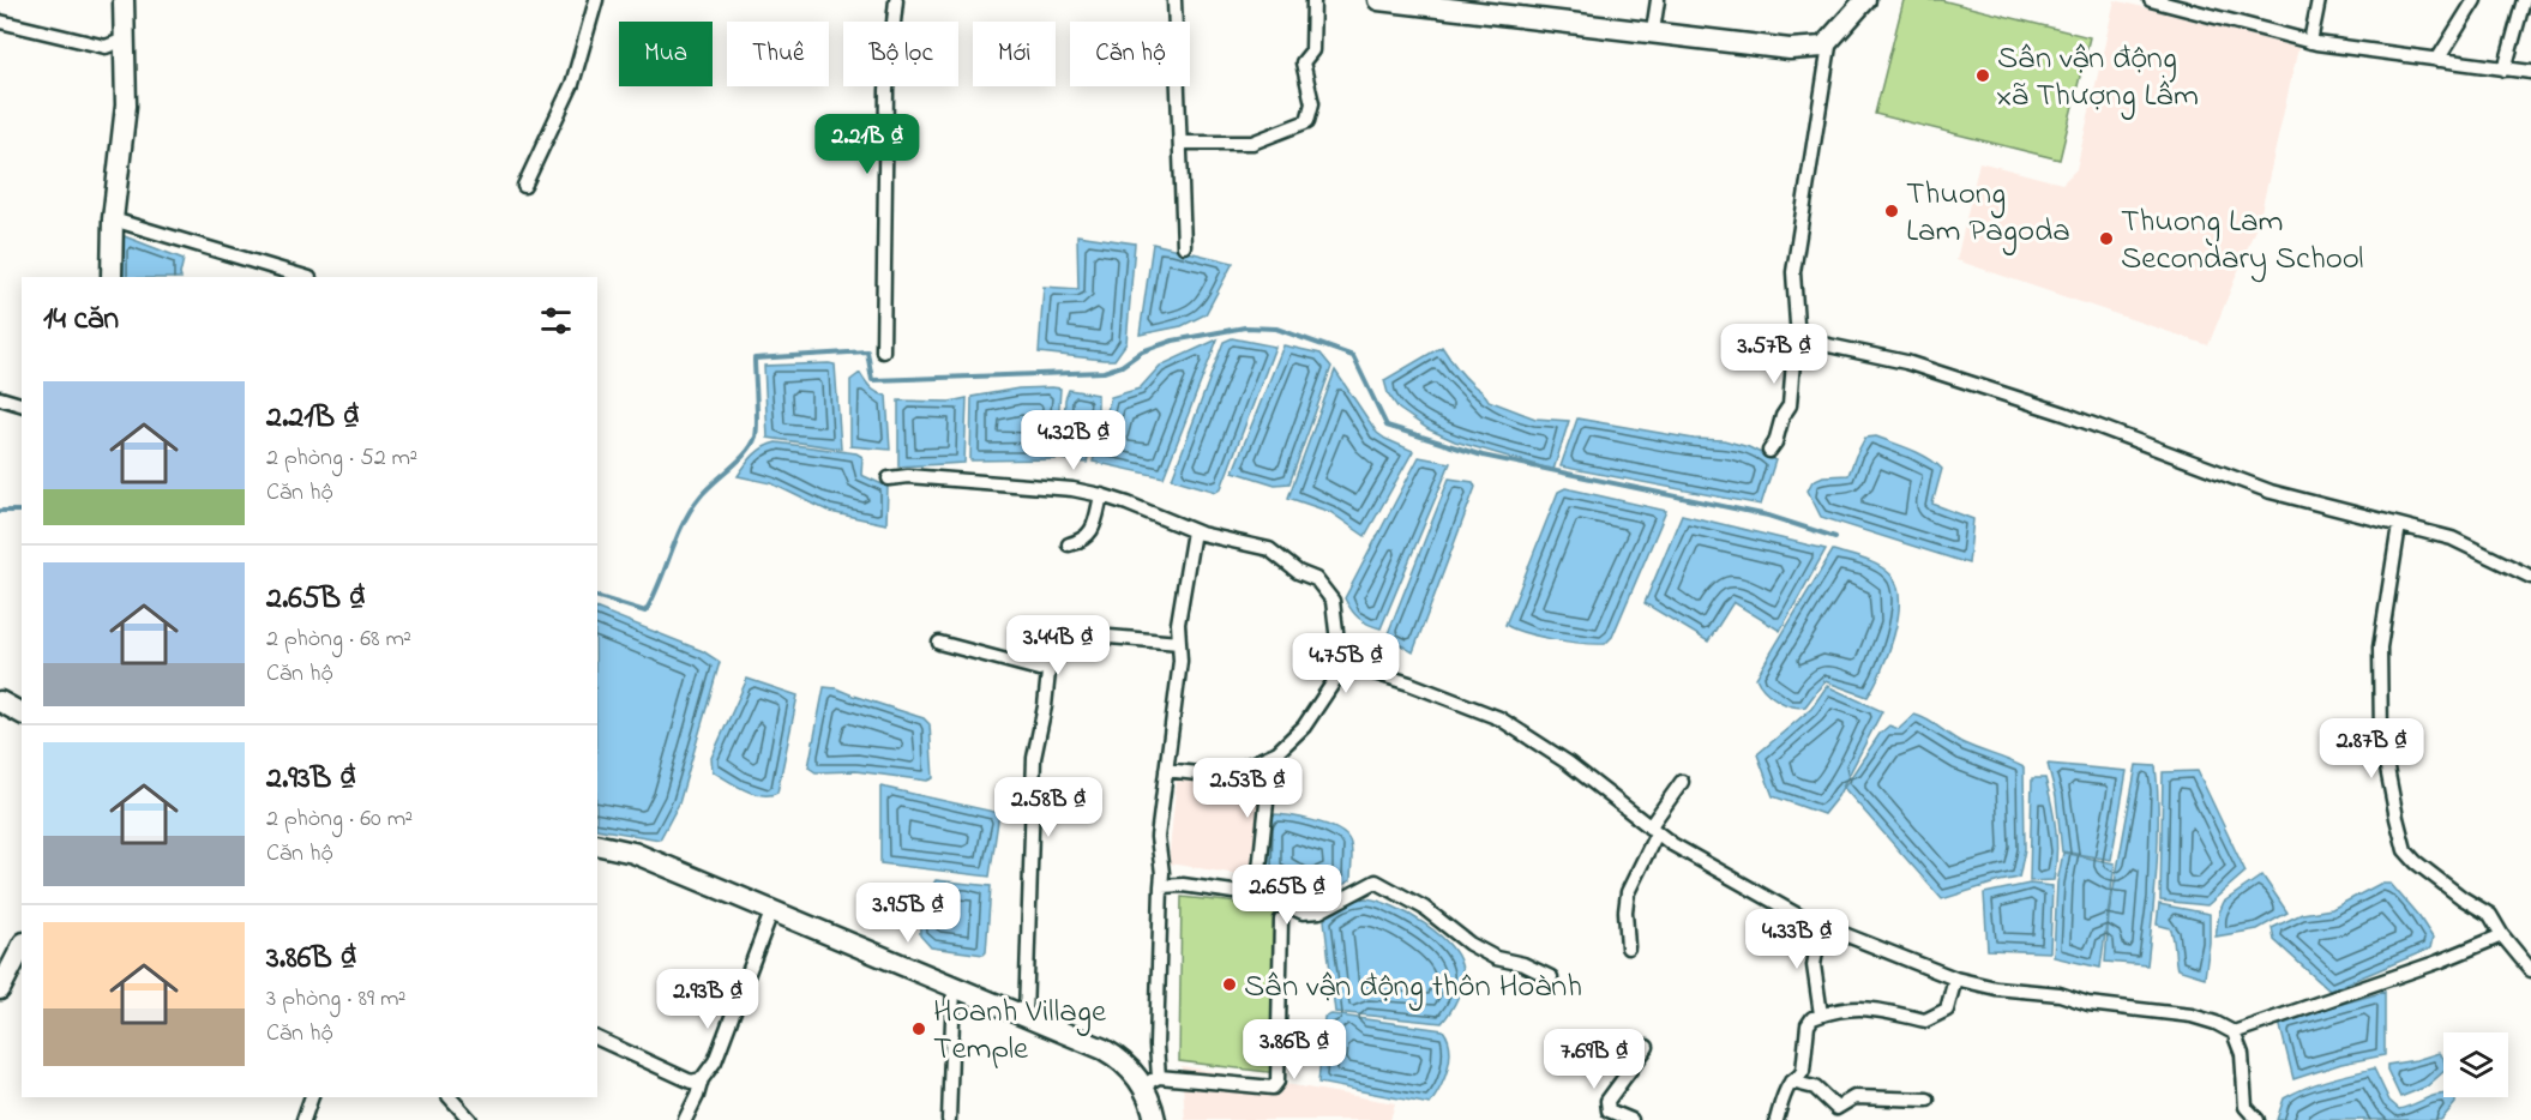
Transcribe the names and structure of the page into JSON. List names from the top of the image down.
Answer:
{
  "places": [
    "Sân vận động xã Thượng Lâm",
    "Thuong Lam Pagoda",
    "Thuong Lam Secondary School",
    "Sân vận động thôn Hoành",
    "Hoanh Village Temple"
  ],
  "page": {
    "chip": [
      "Mua",
      "Thuê",
      "Bộ lọc",
      "Mới",
      "Căn hộ"
    ],
    "price": [
      "2.21B ₫",
      "3.57B ₫",
      "4.32B ₫",
      "3.44B ₫",
      "4.75B ₫",
      "2.87B ₫",
      "2.53B ₫",
      "2.58B ₫",
      "2.65B ₫",
      "3.95B ₫",
      "4.33B ₫",
      "2.93B ₫",
      "3.86B ₫",
      "7.69B ₫"
    ],
    "heading": "14 căn",
    "list": [
      {
        "name": "2.21B ₫",
        "note": "2 phòng · 52 m² · Căn hộ"
      },
      {
        "name": "2.65B ₫",
        "note": "2 phòng · 68 m² · Căn hộ"
      },
      {
        "name": "2.93B ₫",
        "note": "2 phòng · 60 m² · Căn hộ"
      },
      {
        "name": "3.86B ₫",
        "note": "3 phòng · 89 m² · Căn hộ"
      }
    ]
  }
}
